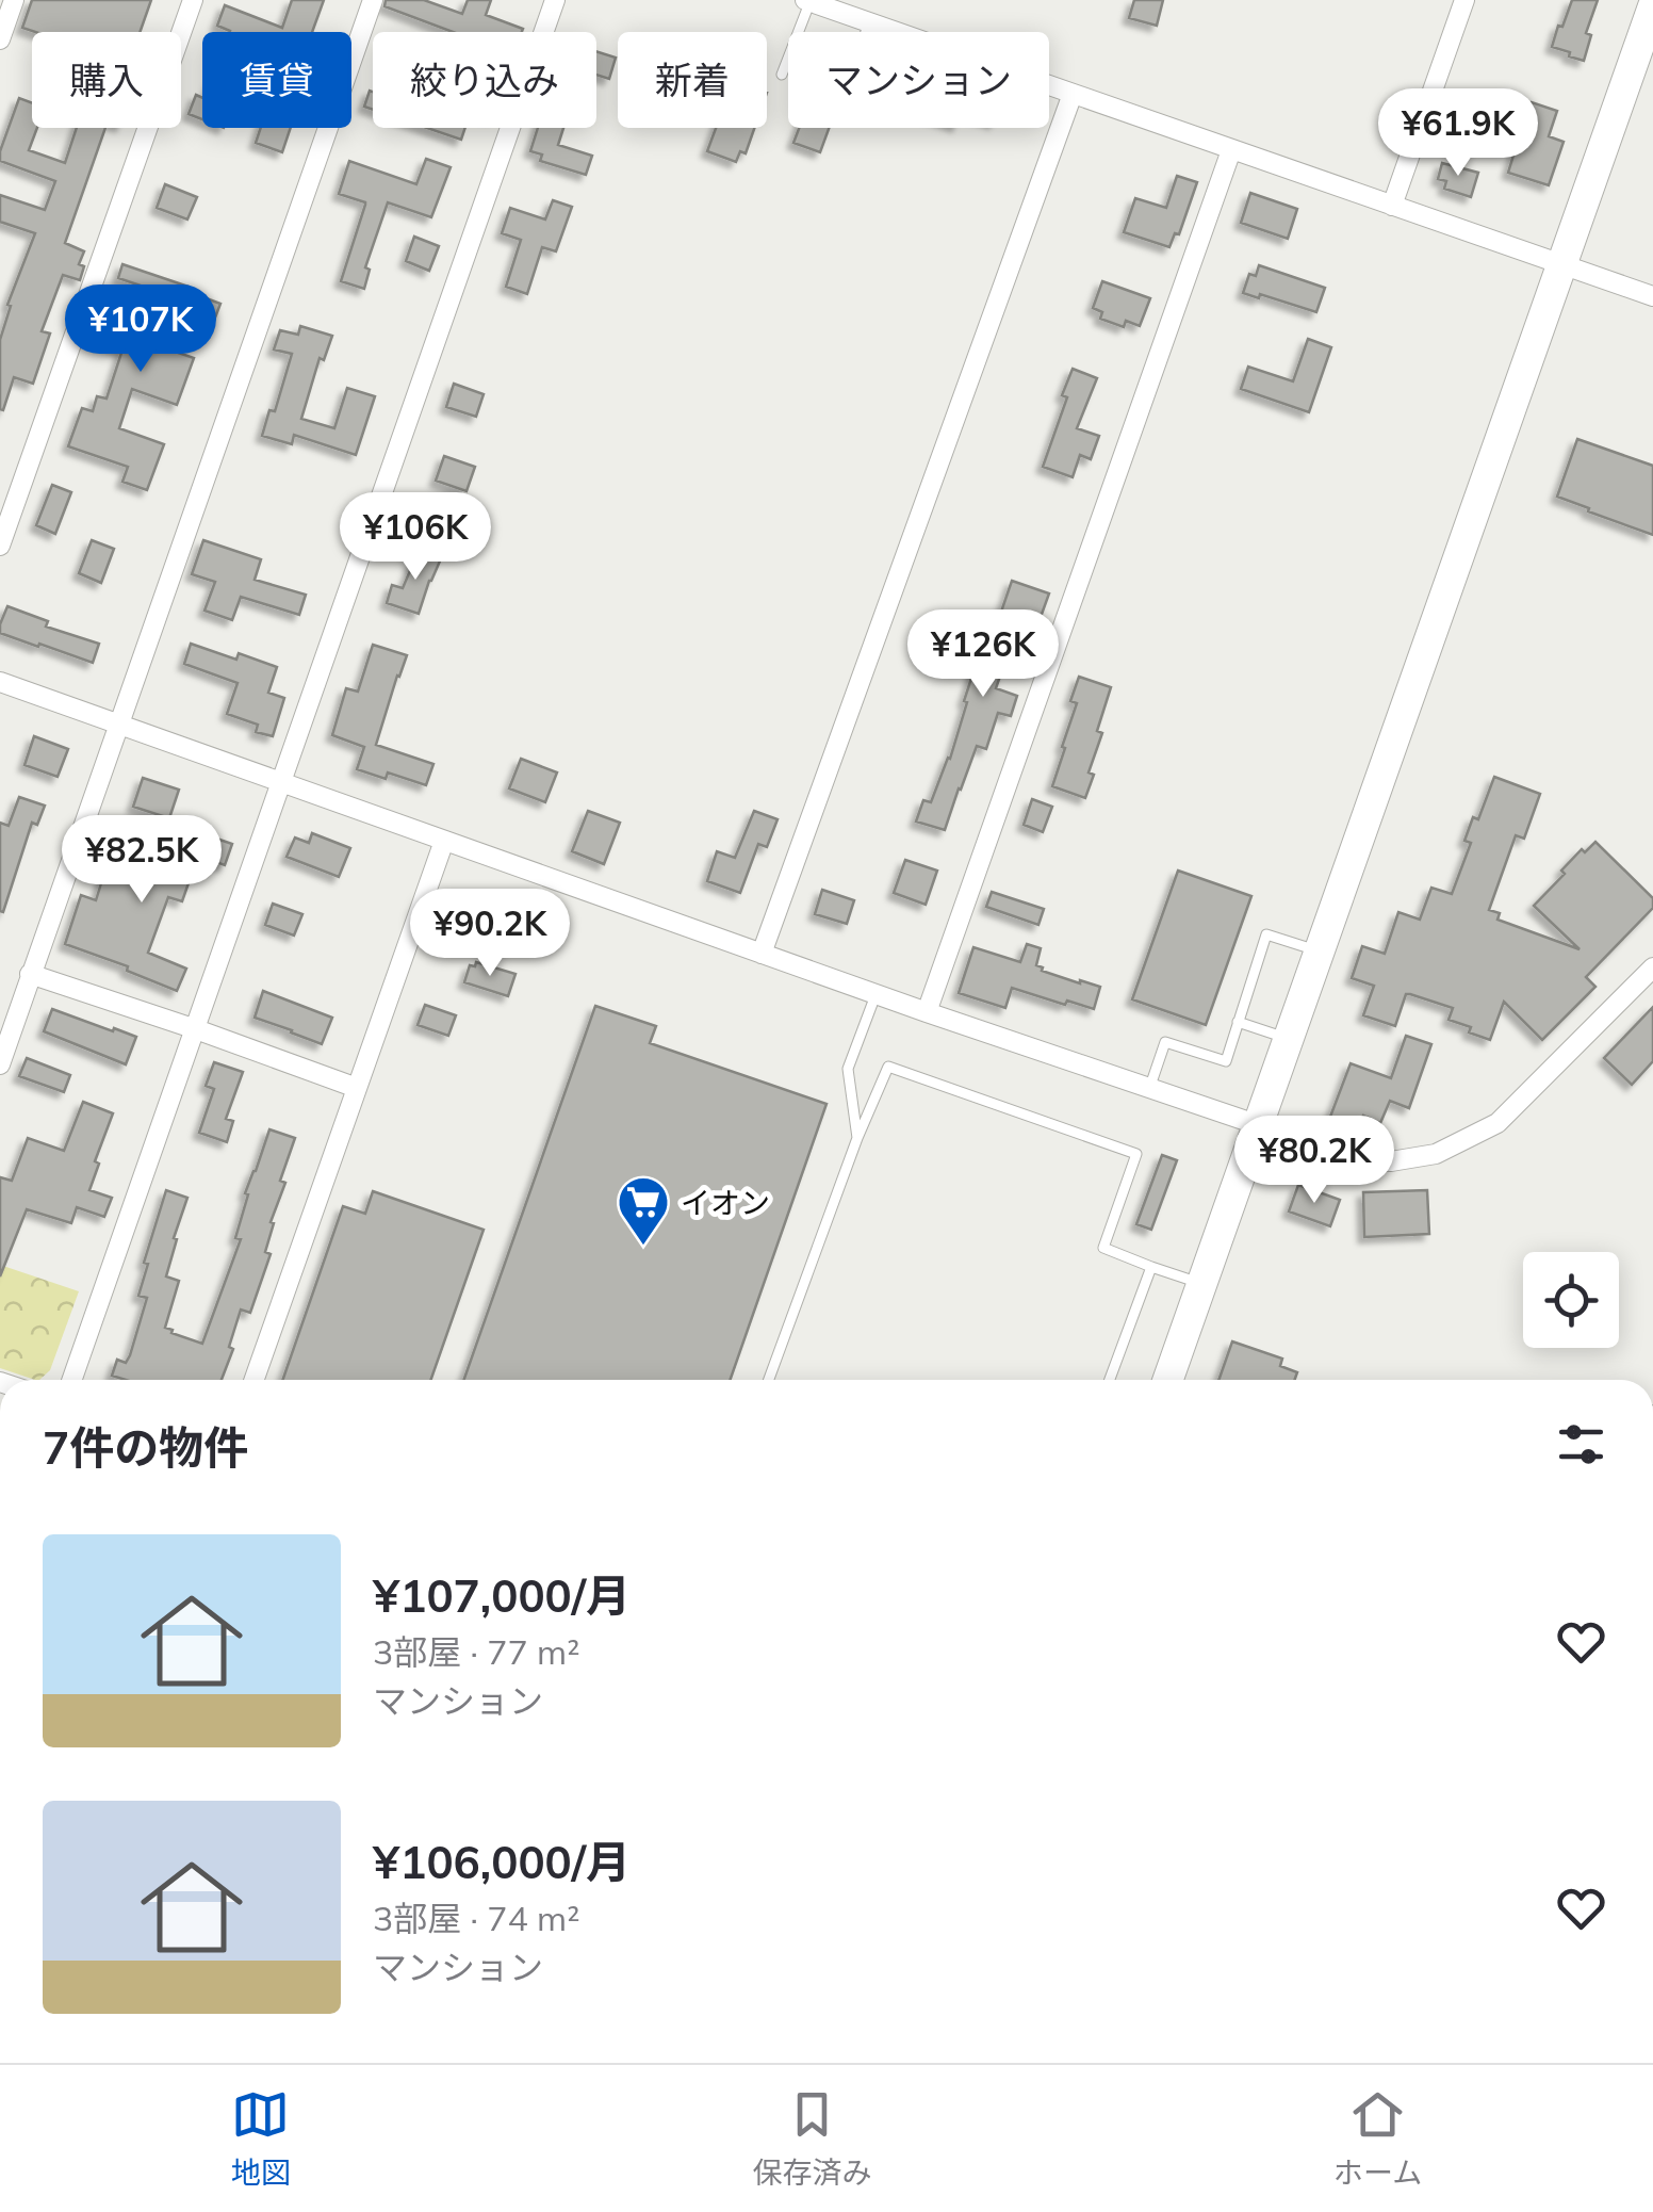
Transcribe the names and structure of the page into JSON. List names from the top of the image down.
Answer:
{
  "places": {
    "supermarket": ["イオン"]
  },
  "page": {
    "chip": [
      "購入",
      "賃貸",
      "絞り込み",
      "新着",
      "マンション"
    ],
    "price": [
      "¥61.9K",
      "¥107K",
      "¥106K",
      "¥126K",
      "¥82.5K",
      "¥90.2K",
      "¥80.2K"
    ],
    "heading": "7件の物件",
    "list": [
      {
        "name": "¥107,000/月",
        "note": "3部屋 · 77 m² · マンション"
      },
      {
        "name": "¥106,000/月",
        "note": "3部屋 · 74 m² · マンション"
      }
    ],
    "tabs": ["地図", "保存済み", "ホーム"]
  }
}
